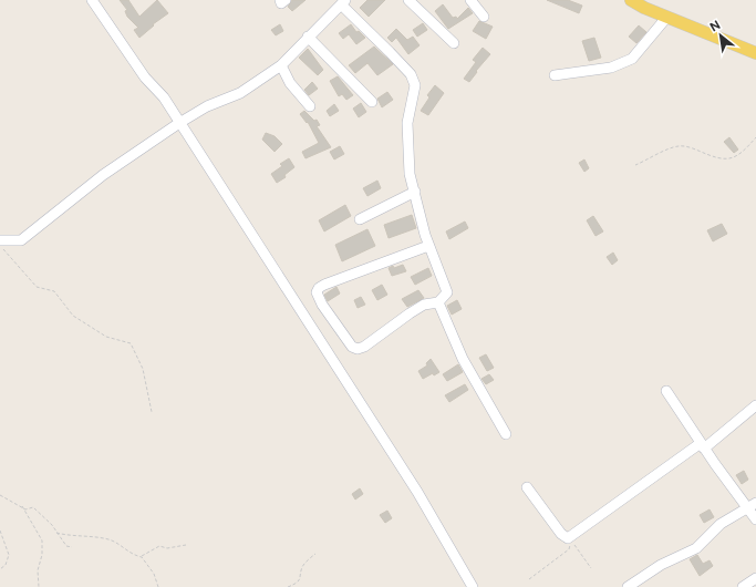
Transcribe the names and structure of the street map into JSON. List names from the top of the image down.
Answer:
{
  "north": "top left"
}
